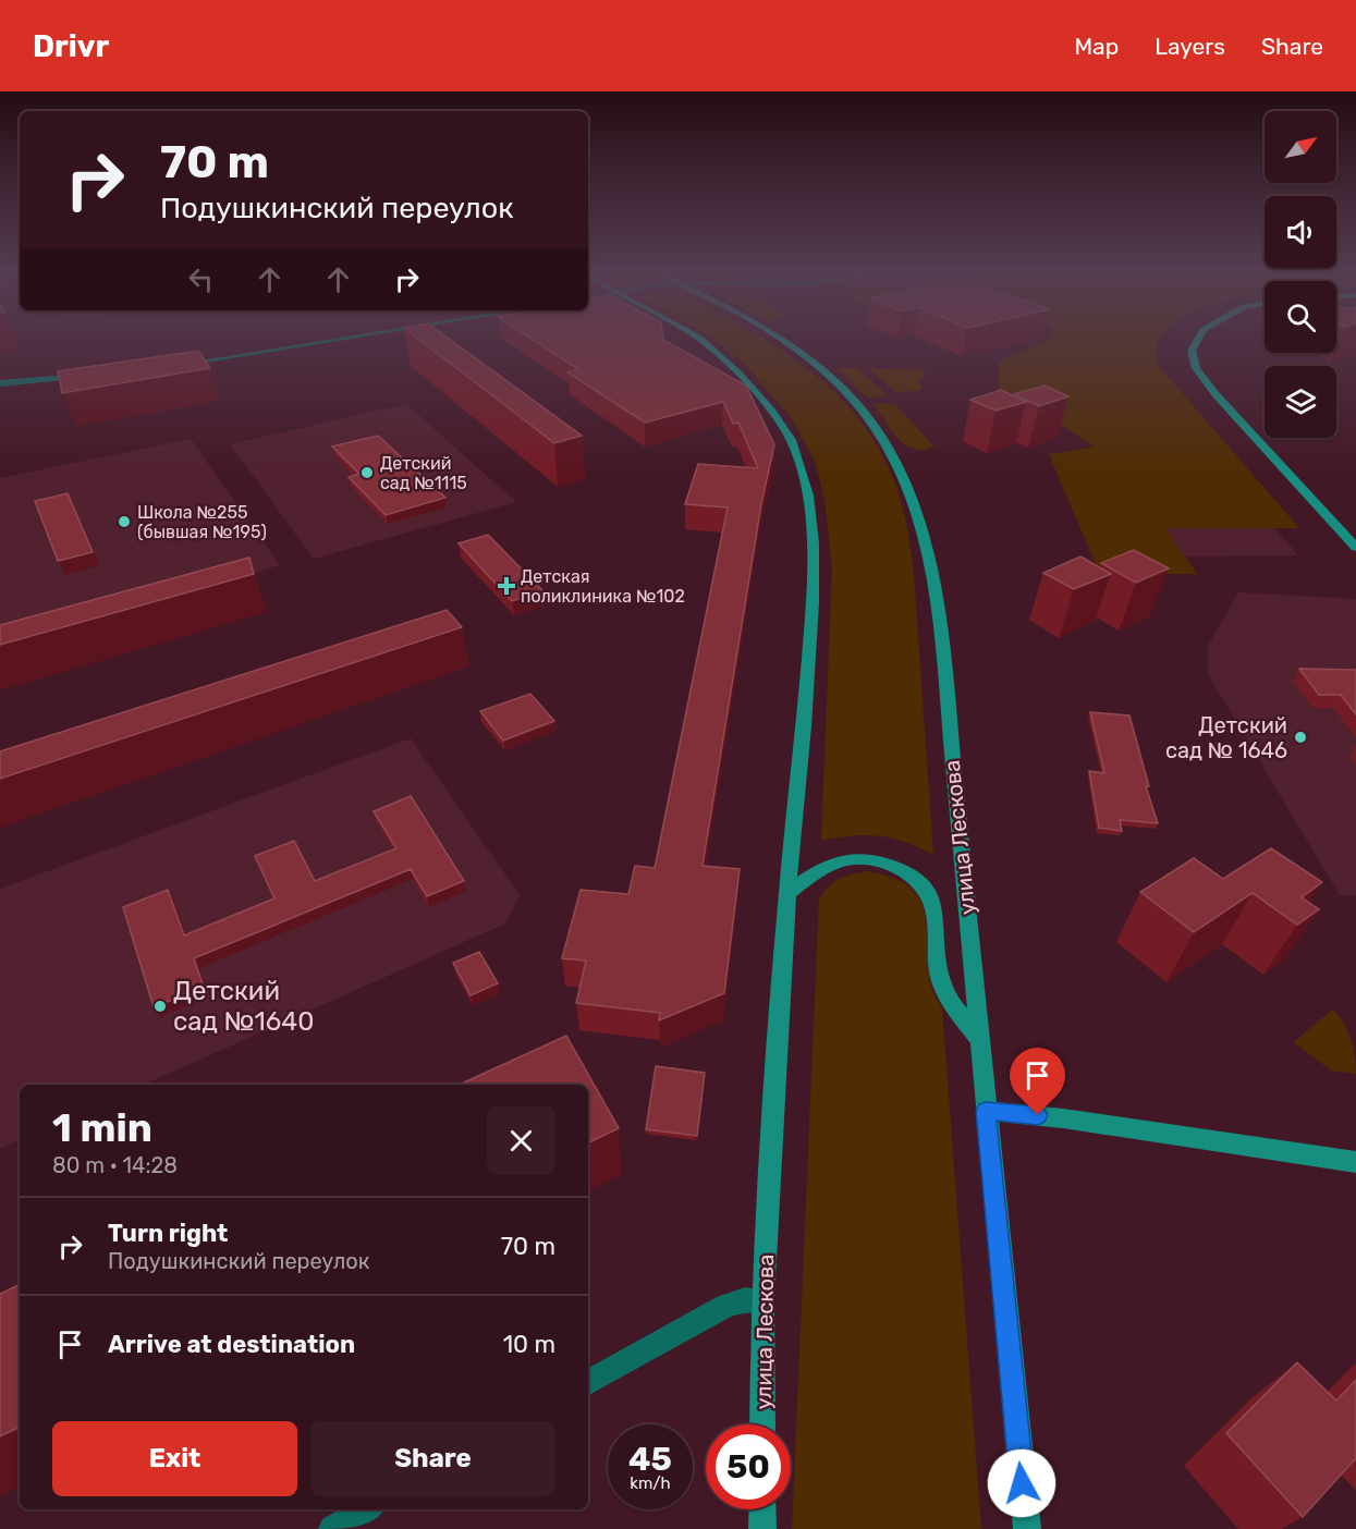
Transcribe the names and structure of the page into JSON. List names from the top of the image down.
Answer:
{
  "streets": {
    "main road": ["улица Лескова"]
  },
  "places": {
    "other": [
      "Детский сад №1115",
      "Школа №255 (бывшая №195)",
      "Детский сад № 1646",
      "Детский сад №1640"
    ],
    "health": ["Детская поликлиника №102"]
  },
  "north": "top right",
  "page": {
    "header": "Drivr",
    "nav": ["Map", "Layers", "Share"],
    "turn": ["70 m", "Подушкинский переулок"],
    "heading": ["1 min", "80 m · 14:28"],
    "list": [
      {
        "name": "Turn right",
        "note": "Подушкинский переулок",
        "value": "70 m"
      },
      {
        "name": "Arrive at destination",
        "value": "10 m"
      }
    ],
    "buttons": ["Exit", "Share"],
    "speed": "45 km/h",
    "limit": "50"
  }
}
